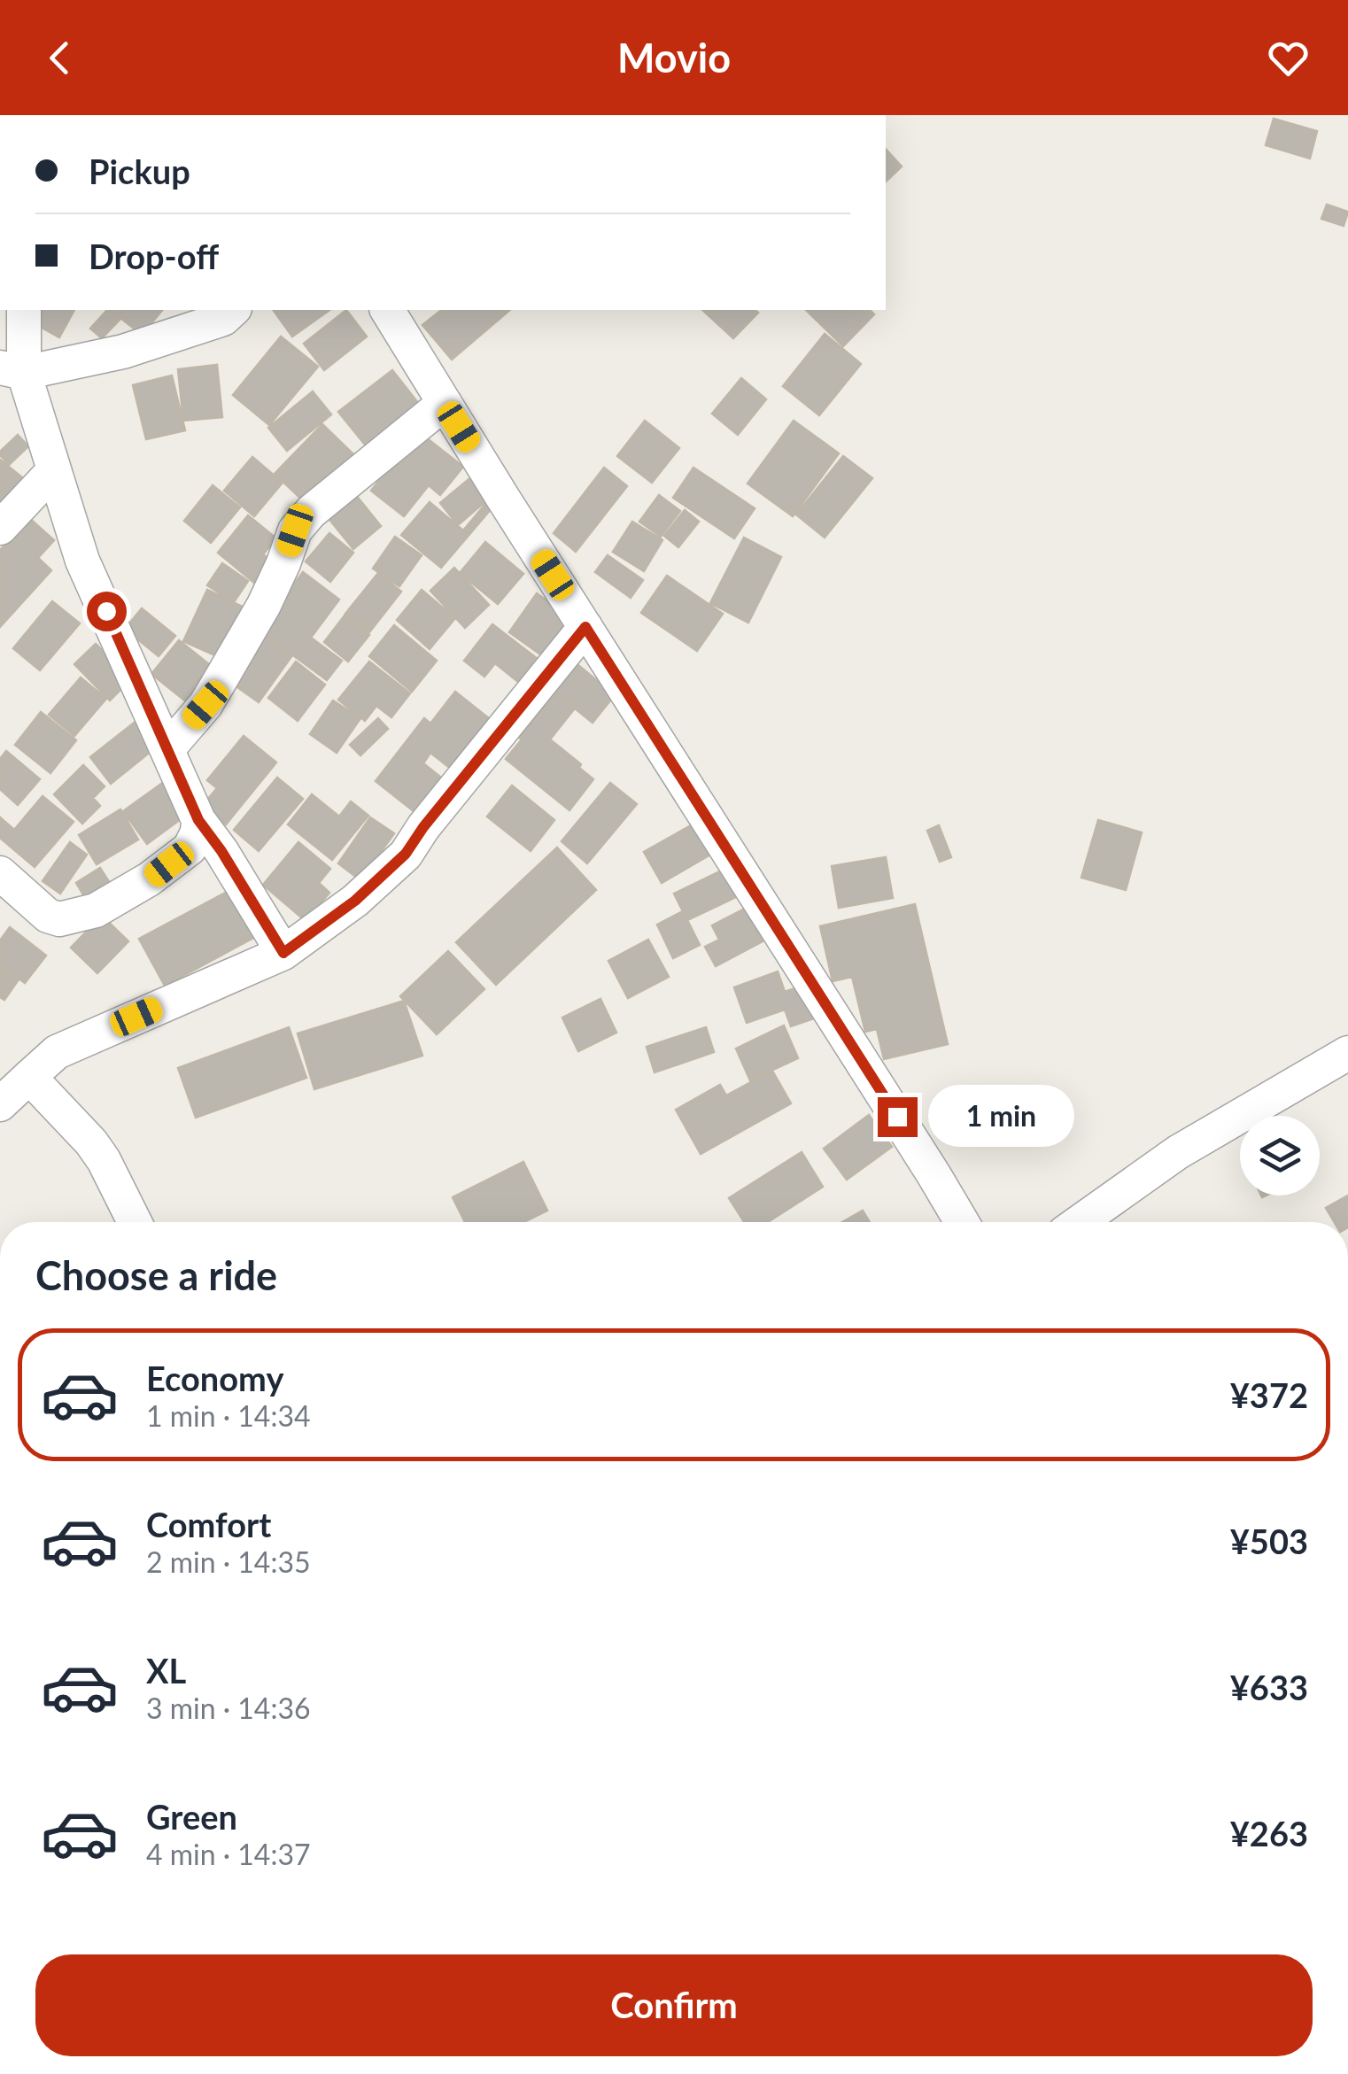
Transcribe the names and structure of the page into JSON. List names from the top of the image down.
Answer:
{
  "page": {
    "header": "Movio",
    "banner": ["Pickup", "Drop-off"],
    "bubble": "1 min",
    "heading": "Choose a ride",
    "list": [
      {
        "name": "Economy",
        "note": "1 min · 14:34",
        "value": "¥372"
      },
      {
        "name": "Comfort",
        "note": "2 min · 14:35",
        "value": "¥503"
      },
      {
        "name": "XL",
        "note": "3 min · 14:36",
        "value": "¥633"
      },
      {
        "name": "Green",
        "note": "4 min · 14:37",
        "value": "¥263"
      }
    ],
    "buttons": "Confirm"
  }
}
